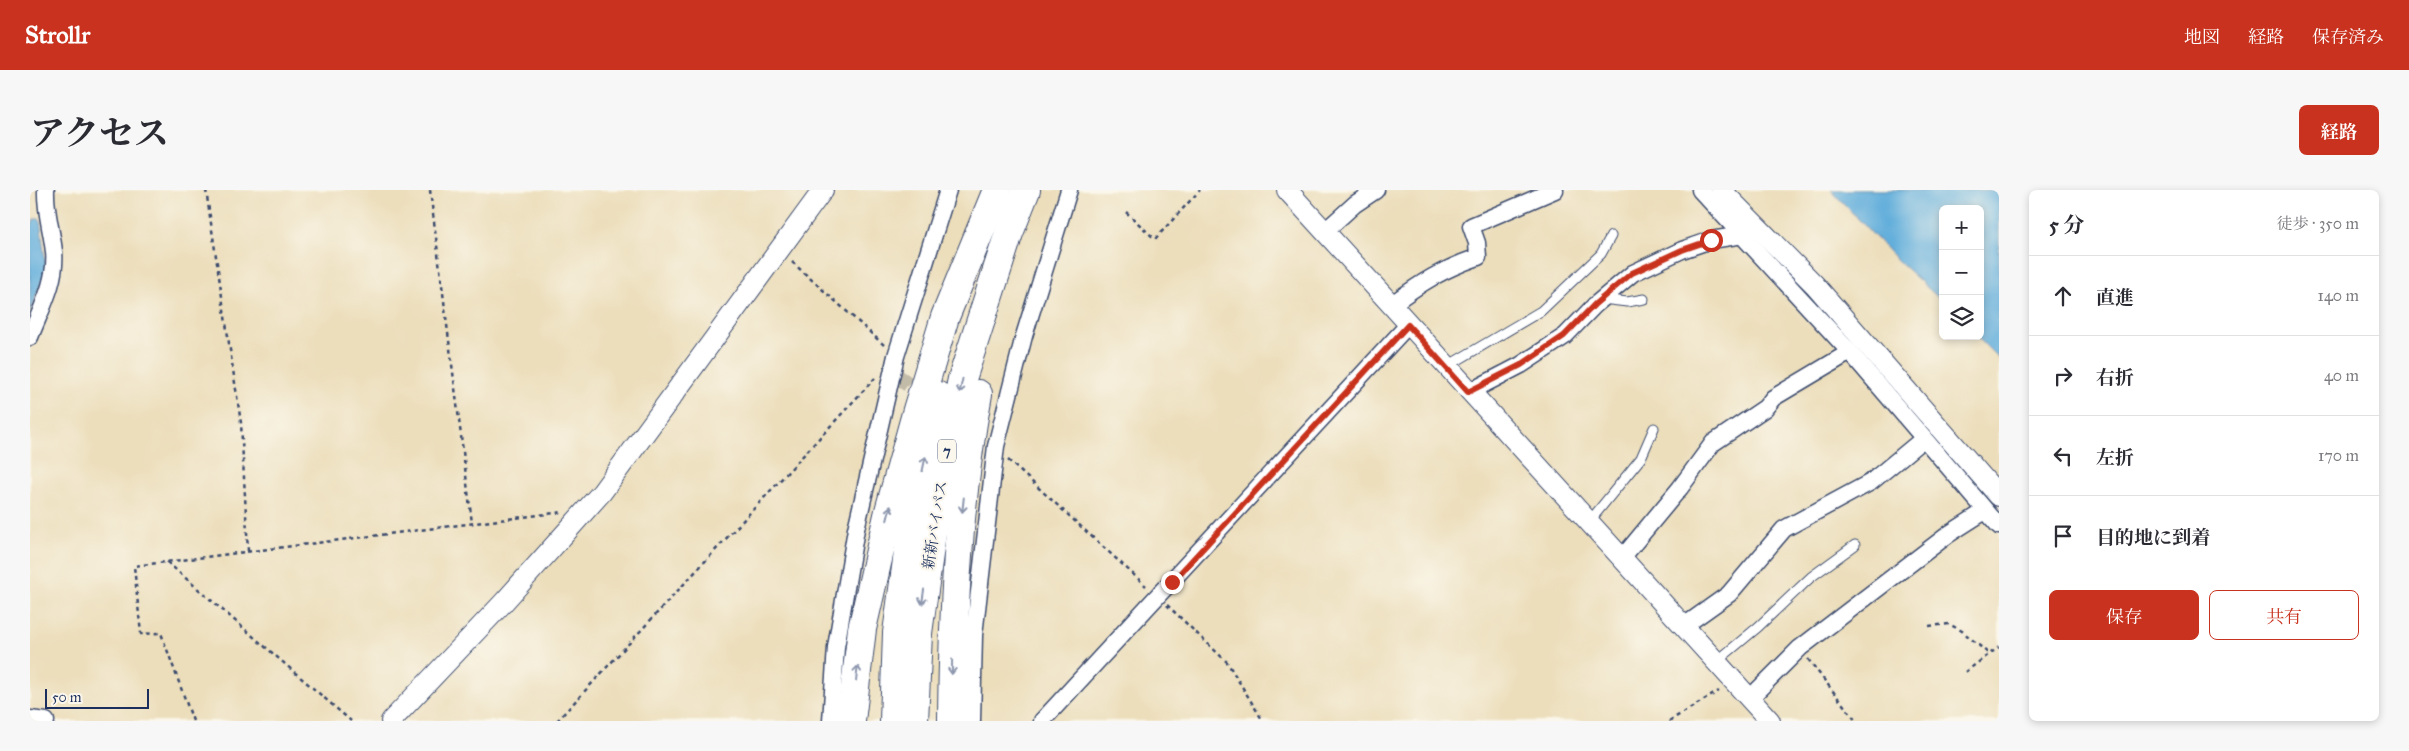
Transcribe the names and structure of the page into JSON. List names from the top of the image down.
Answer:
{
  "streets": {
    "highway": ["7", "新新バイパス"]
  },
  "scale_bar": "50 m",
  "page": {
    "header": "Strollr",
    "nav": ["地図", "経路", "保存済み"],
    "title": "アクセス",
    "buttons": [
      "経路",
      ["保存", "共有"]
    ],
    "heading": ["5 分", "徒歩 · 350 m"],
    "map_buttons": ["+", "−"],
    "list": [
      ["直進", "140 m"],
      ["右折", "40 m"],
      ["左折", "170 m"],
      "目的地に到着"
    ],
    "scale": "50 m"
  }
}
